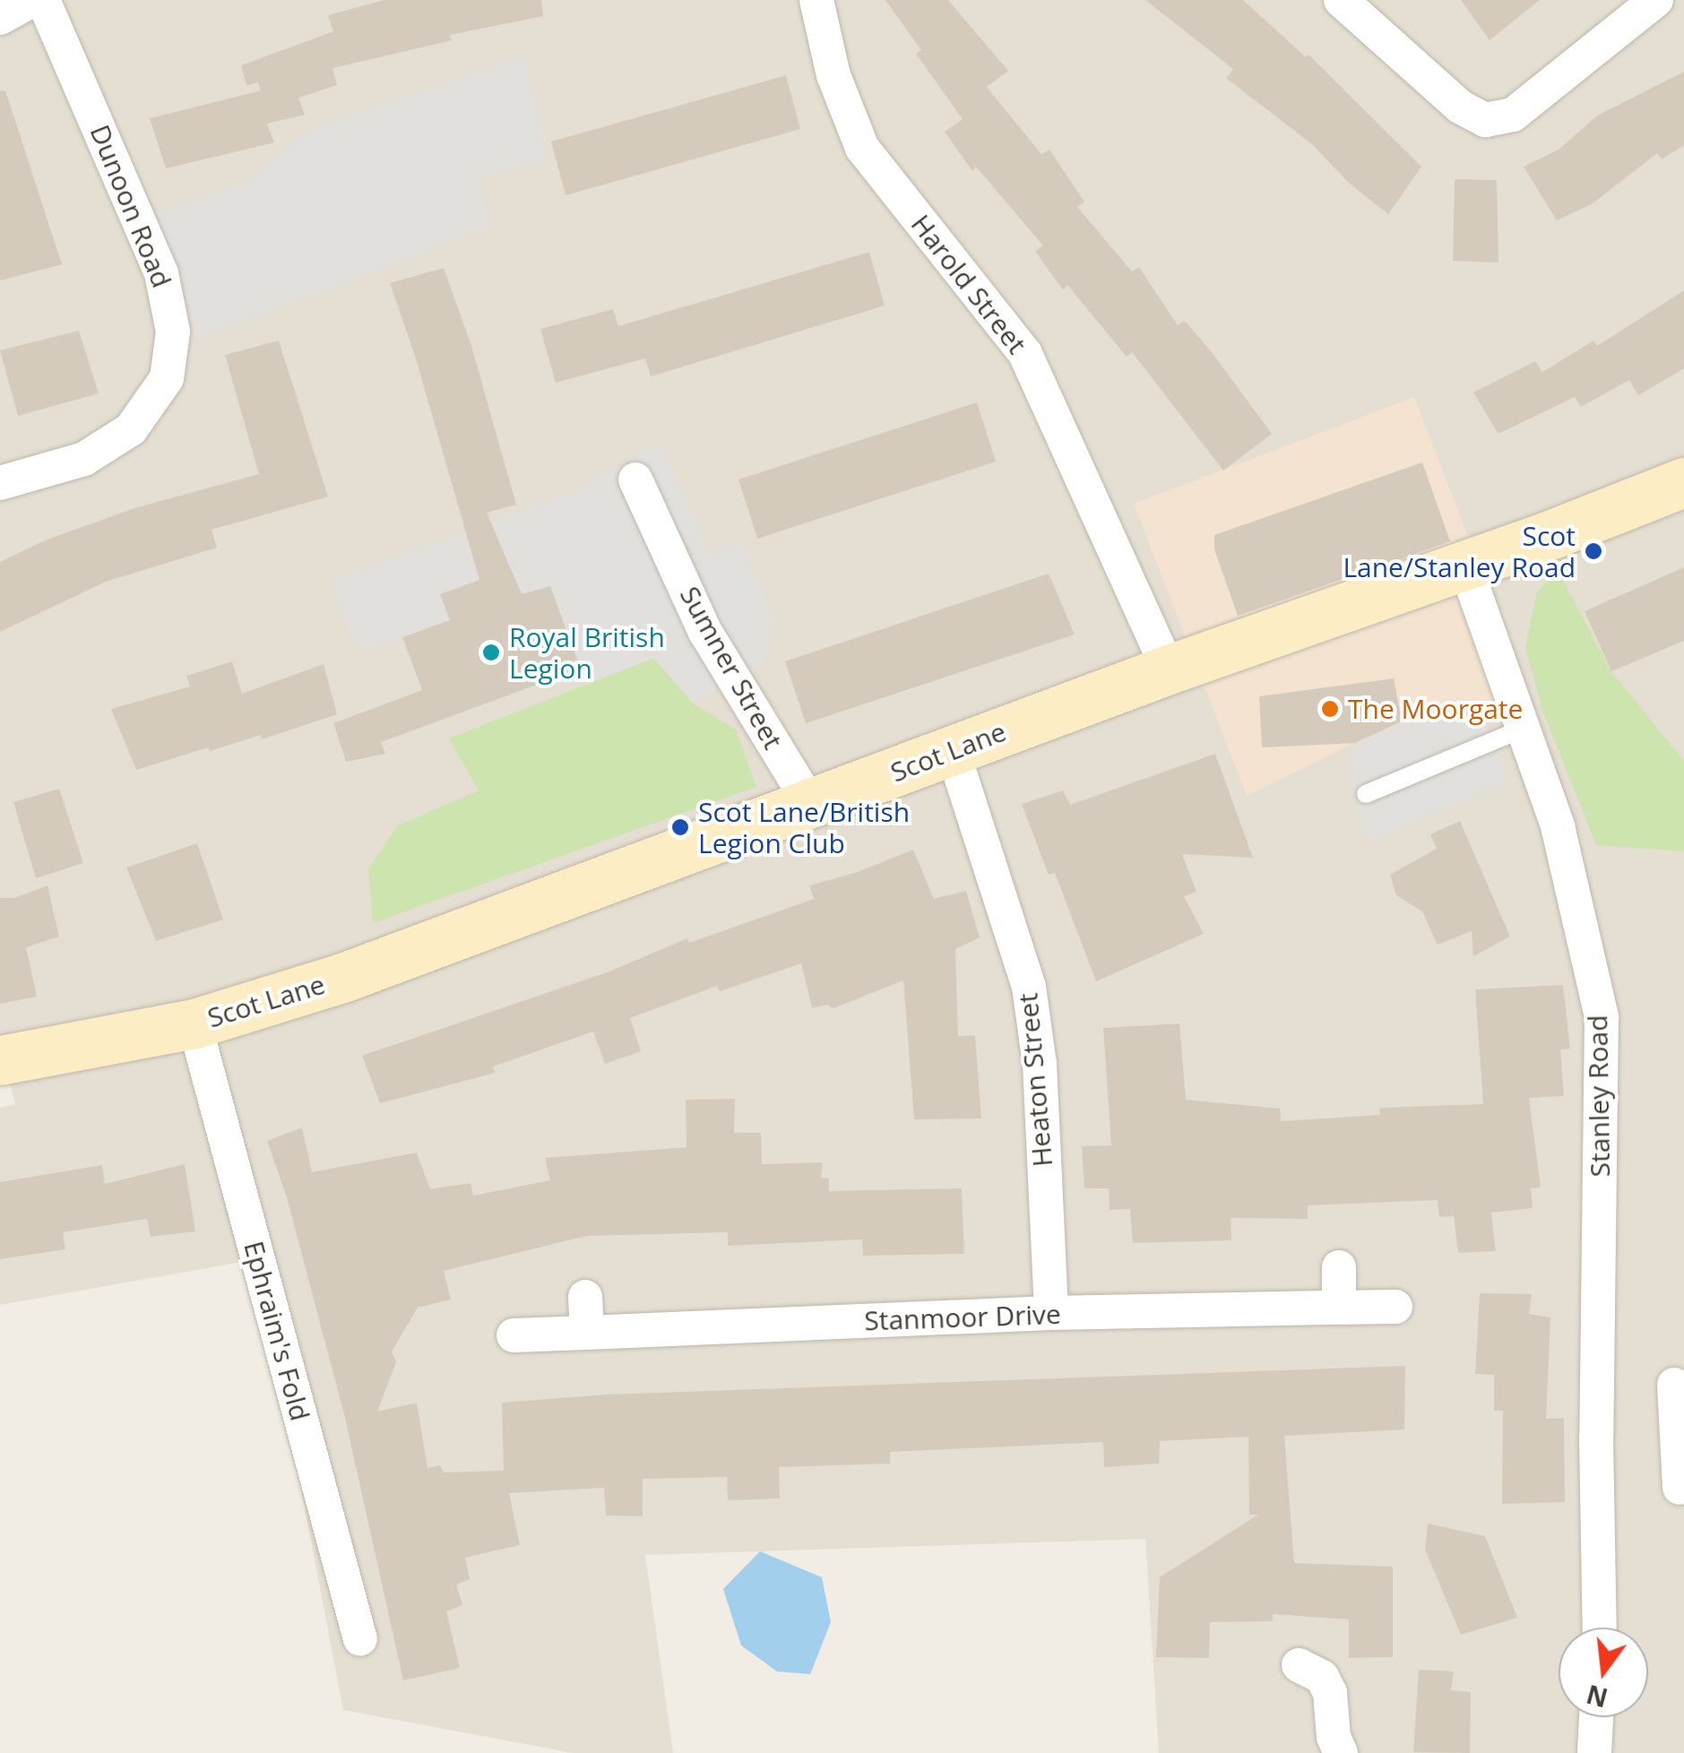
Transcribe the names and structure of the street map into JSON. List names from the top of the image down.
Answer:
{
  "streets": {
    "main road": ["Scot Lane"],
    "street": [
      "Dunoon Road",
      "Harold Street",
      "Sumner Street",
      "Heaton Street",
      "Stanley Road",
      "Stanmoor Drive",
      "Ephraim's Fold"
    ]
  },
  "crossings": [
    ["Harold Street", "Scot Lane"],
    ["Sumner Street", "Scot Lane"],
    ["Scot Lane", "Heaton Street"],
    ["Scot Lane", "Stanley Road"],
    ["Scot Lane", "Ephraim's Fold"],
    ["Heaton Street", "Stanmoor Drive"]
  ],
  "places": [
    "Scot Lane/Stanley Road",
    "Royal British Legion",
    "The Moorgate",
    "Scot Lane/British Legion Club"
  ],
  "north": "bottom"
}
